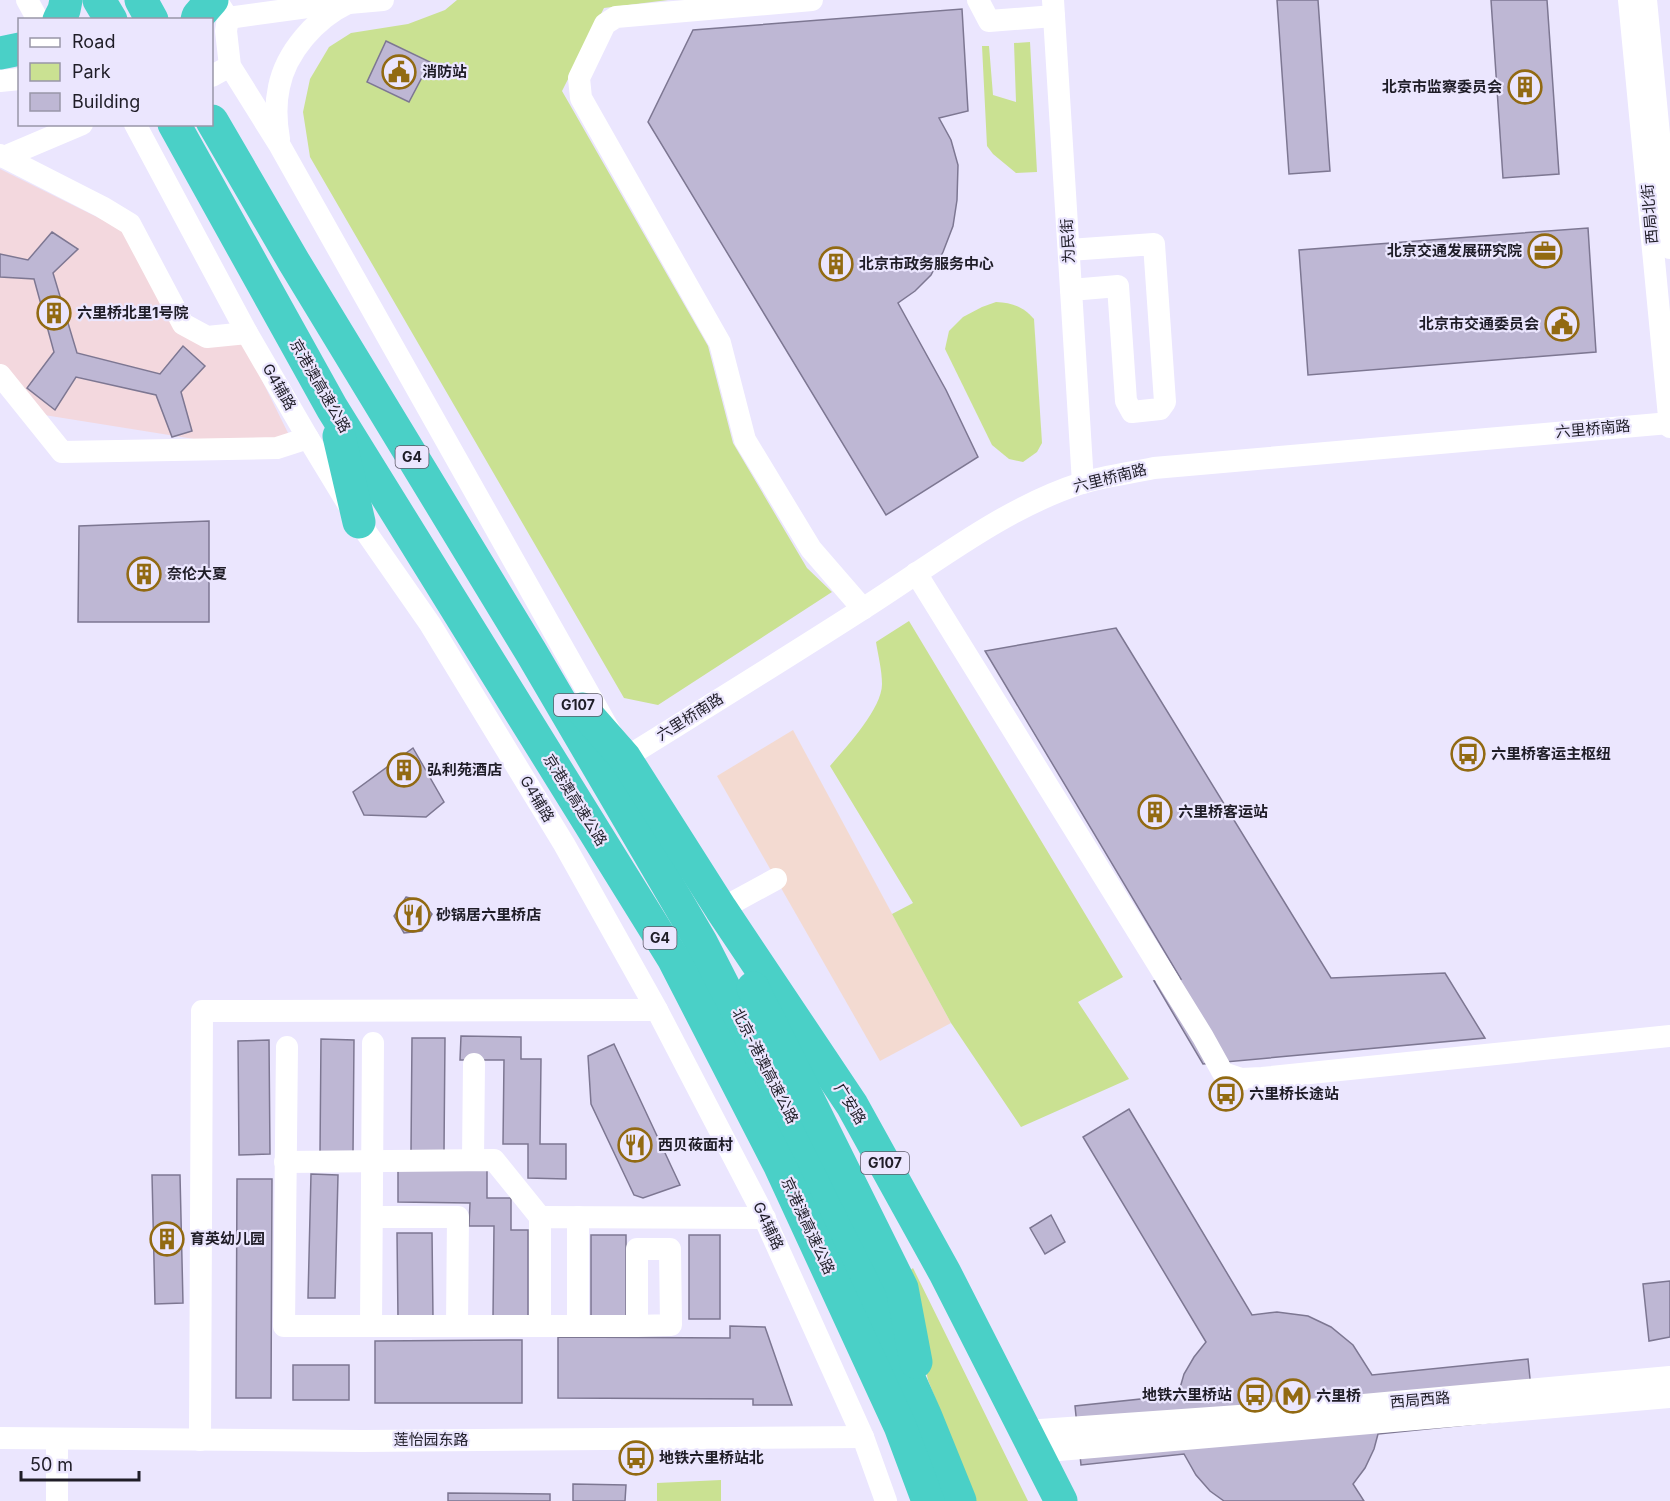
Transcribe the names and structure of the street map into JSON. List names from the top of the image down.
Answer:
{
  "streets": {
    "highway": [
      "京港澳高速公路",
      "G4",
      "G107",
      "北京-港澳高速公路",
      "广安路"
    ],
    "street": [
      "西局北街",
      "为民街",
      "G4辅路",
      "六里桥南路",
      "西局西路",
      "莲怡园东路"
    ]
  },
  "crossings": [
    ["西局北街", "六里桥南路"],
    ["为民街", "六里桥南路"],
    ["G4辅路", "莲怡园东路"],
    ["六里桥南路", "G107"],
    ["六里桥南路", "广安路"],
    ["G4", "G107"],
    ["G4", "北京-港澳高速公路"],
    ["G107", "北京-港澳高速公路"],
    ["G107", "广安路"],
    ["广安路", "西局西路"]
  ],
  "places": {
    "public building": ["消防站", "北京市交通委员会"],
    "building": [
      "北京市监察委员会",
      "北京市政务服务中心",
      "六里桥北里1号院",
      "奈伦大夏",
      "弘利苑酒店",
      "六里桥客运站",
      "育英幼儿园"
    ],
    "office": ["北京交通发展研究院"],
    "bus stop": [
      "六里桥客运主枢纽",
      "六里桥长途站",
      "地铁六里桥站",
      "地铁六里桥站北"
    ],
    "restaurant": ["砂锅居六里桥店", "西贝莜面村"],
    "metro station": ["六里桥"]
  },
  "legend": ["Road", "Park", "Building"],
  "scale_bar": "50 m"
}
